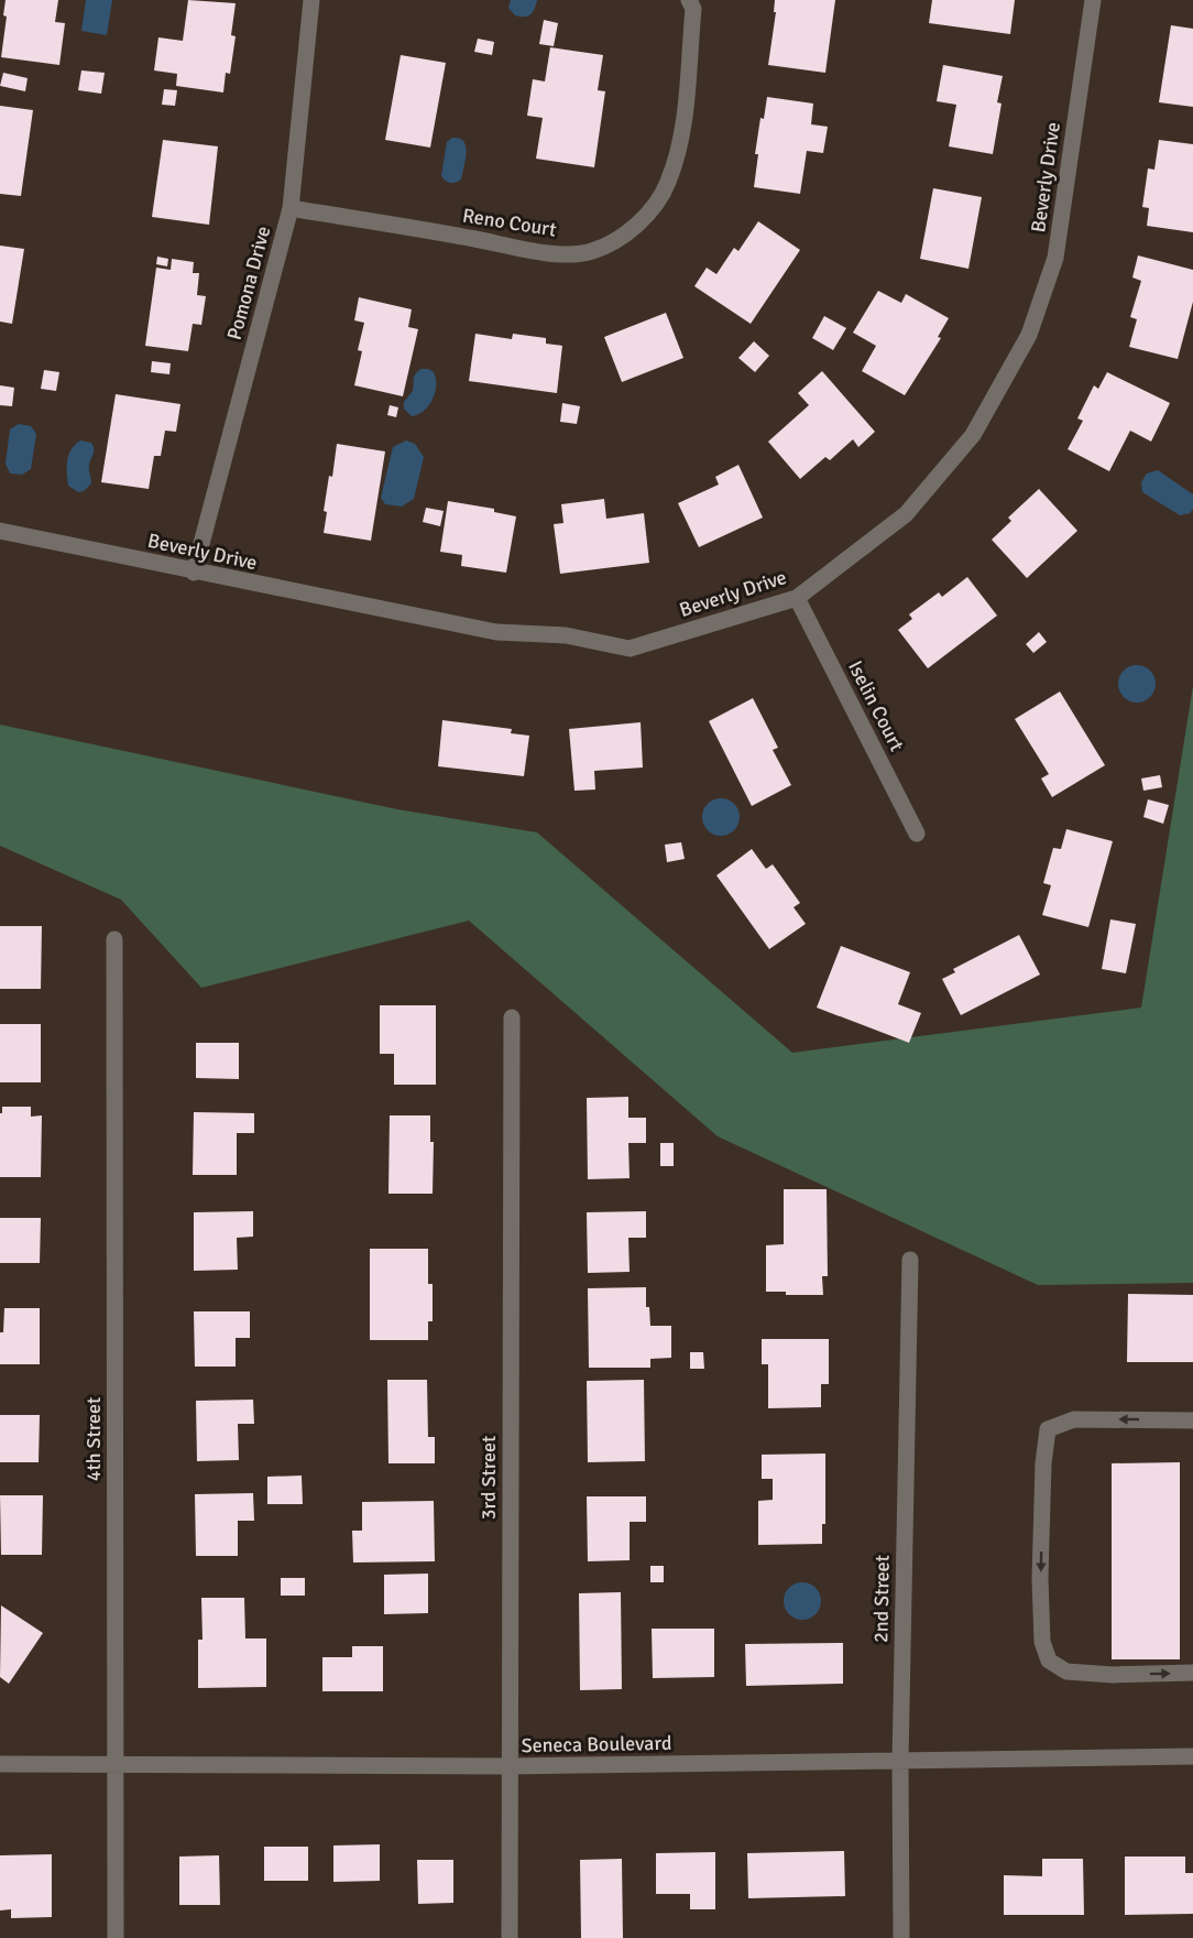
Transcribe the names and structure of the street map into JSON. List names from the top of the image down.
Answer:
{
  "streets": {
    "street": [
      "Beverly Drive",
      "Reno Court",
      "Pomona Drive",
      "Iselin Court",
      "4th Street",
      "3rd Street",
      "2nd Street",
      "Seneca Boulevard"
    ]
  },
  "crossings": [
    ["Beverly Drive", "Pomona Drive"],
    ["Beverly Drive", "Iselin Court"],
    ["Reno Court", "Pomona Drive"],
    ["4th Street", "Seneca Boulevard"],
    ["3rd Street", "Seneca Boulevard"],
    ["2nd Street", "Seneca Boulevard"]
  ]
}
